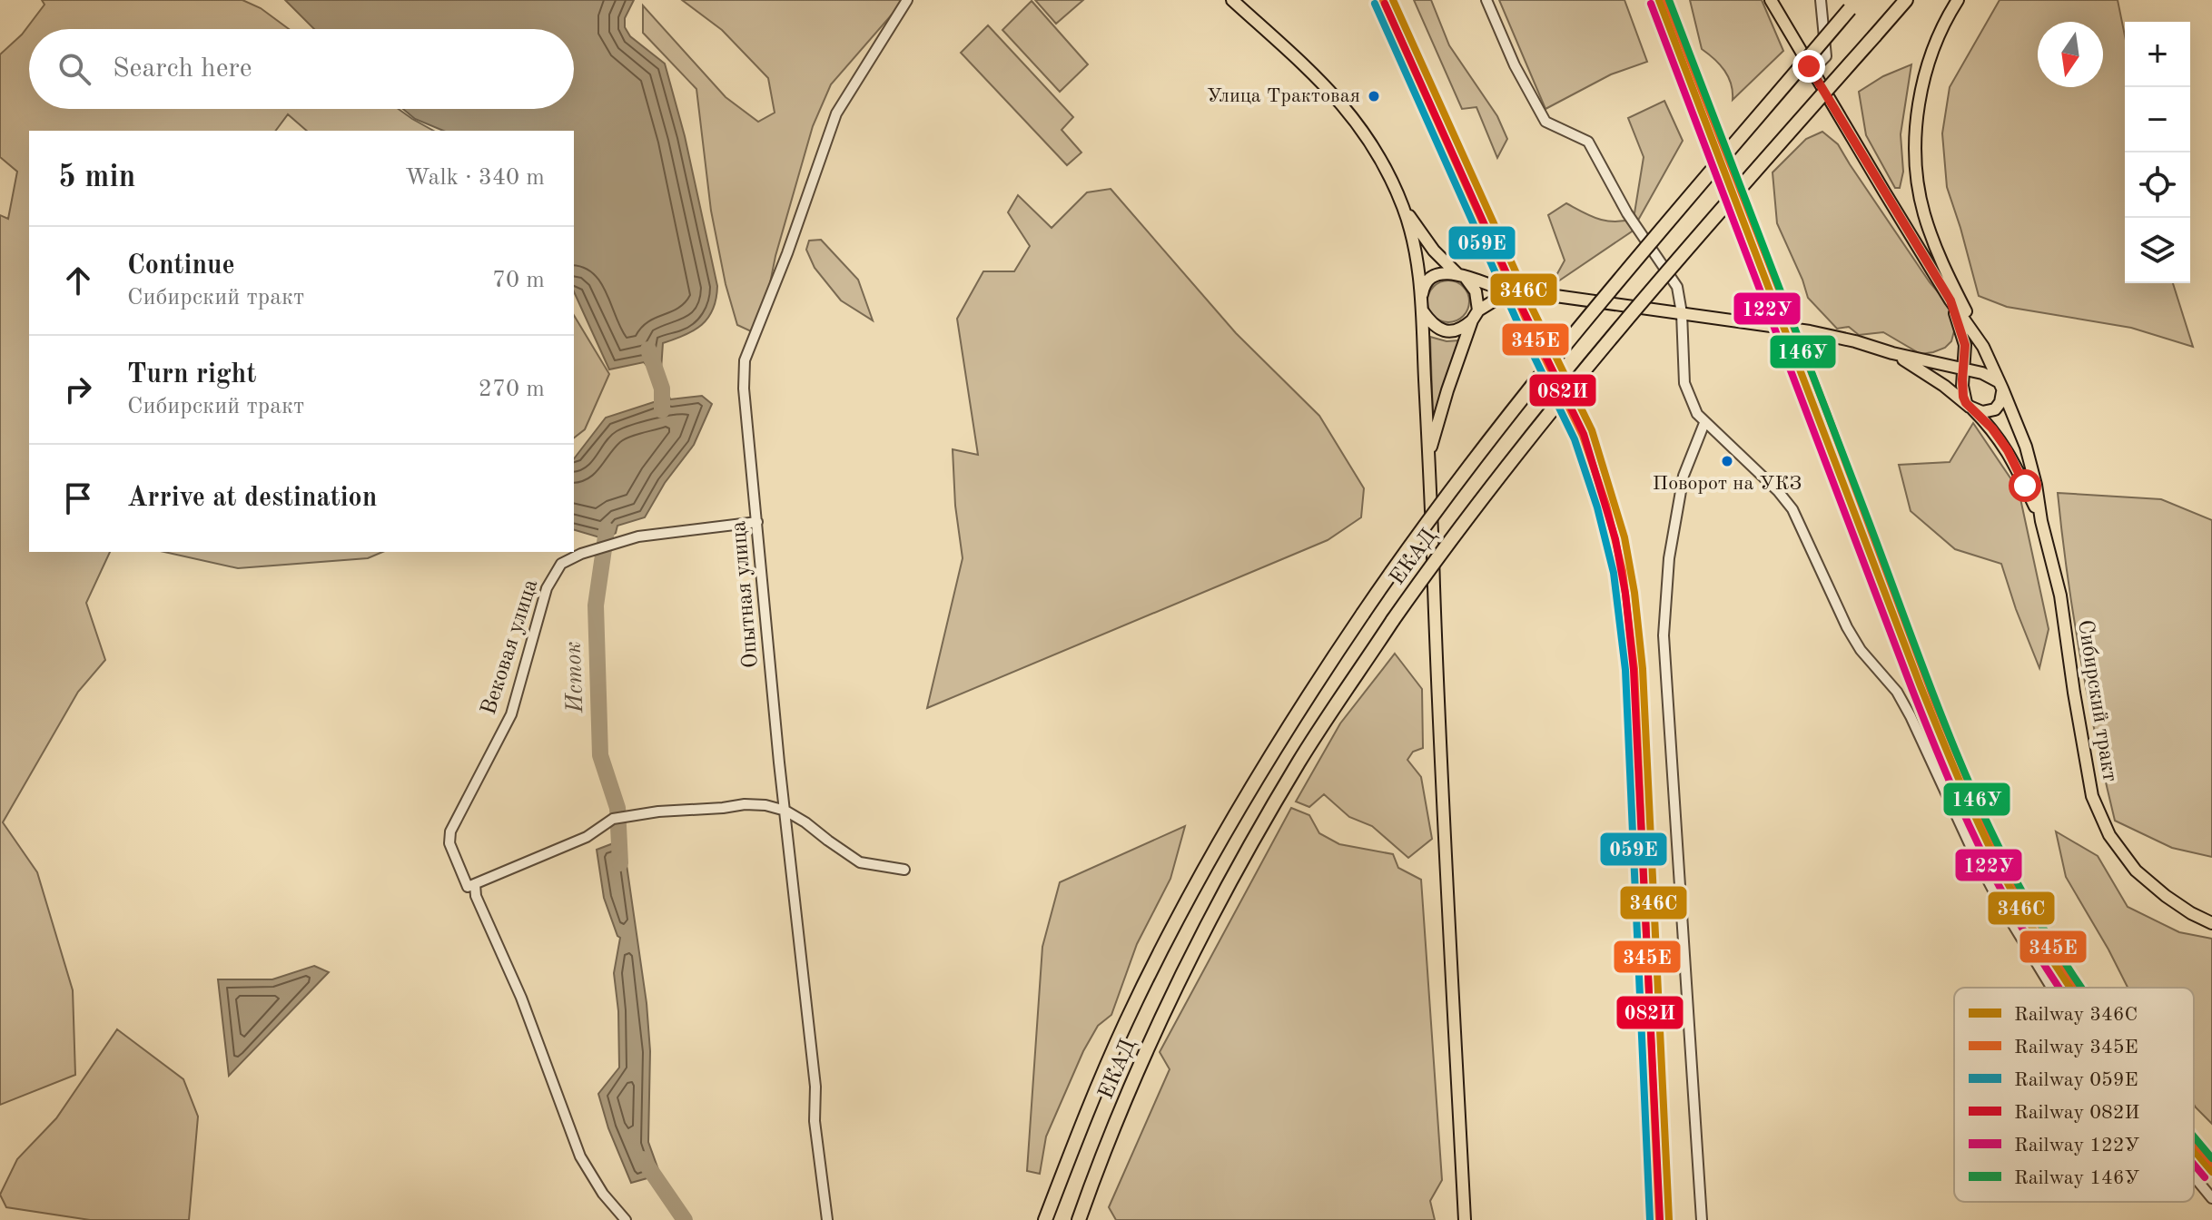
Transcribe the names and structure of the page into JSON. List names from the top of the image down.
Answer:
{
  "streets": {
    "highway": ["ЕКАД"],
    "main road": ["Сибирский тракт"],
    "street": ["Опытная улица", "Вековая улица"]
  },
  "crossings": [
    ["Опытная улица", "Вековая улица"]
  ],
  "water": ["Исток"],
  "places": ["Улица Трактовая", "Поворот на УКЗ"],
  "lines": [
    "rail line 346С",
    "rail line 345Е",
    "rail line 146У",
    "rail line 059Е",
    "rail line 082И",
    "rail line 122У"
  ],
  "legend": [
    "Railway 346С",
    "Railway 345Е",
    "Railway 059Е",
    "Railway 082И",
    "Railway 122У",
    "Railway 146У"
  ],
  "north": "bottom",
  "page": {
    "map_buttons": ["+", "−"],
    "search": "Search here",
    "heading": ["5 min", "Walk · 340 m"],
    "list": [
      ["Continue", "Сибирский тракт", "70 m"],
      ["Turn right", "Сибирский тракт", "270 m"],
      "Arrive at destination"
    ]
  }
}
